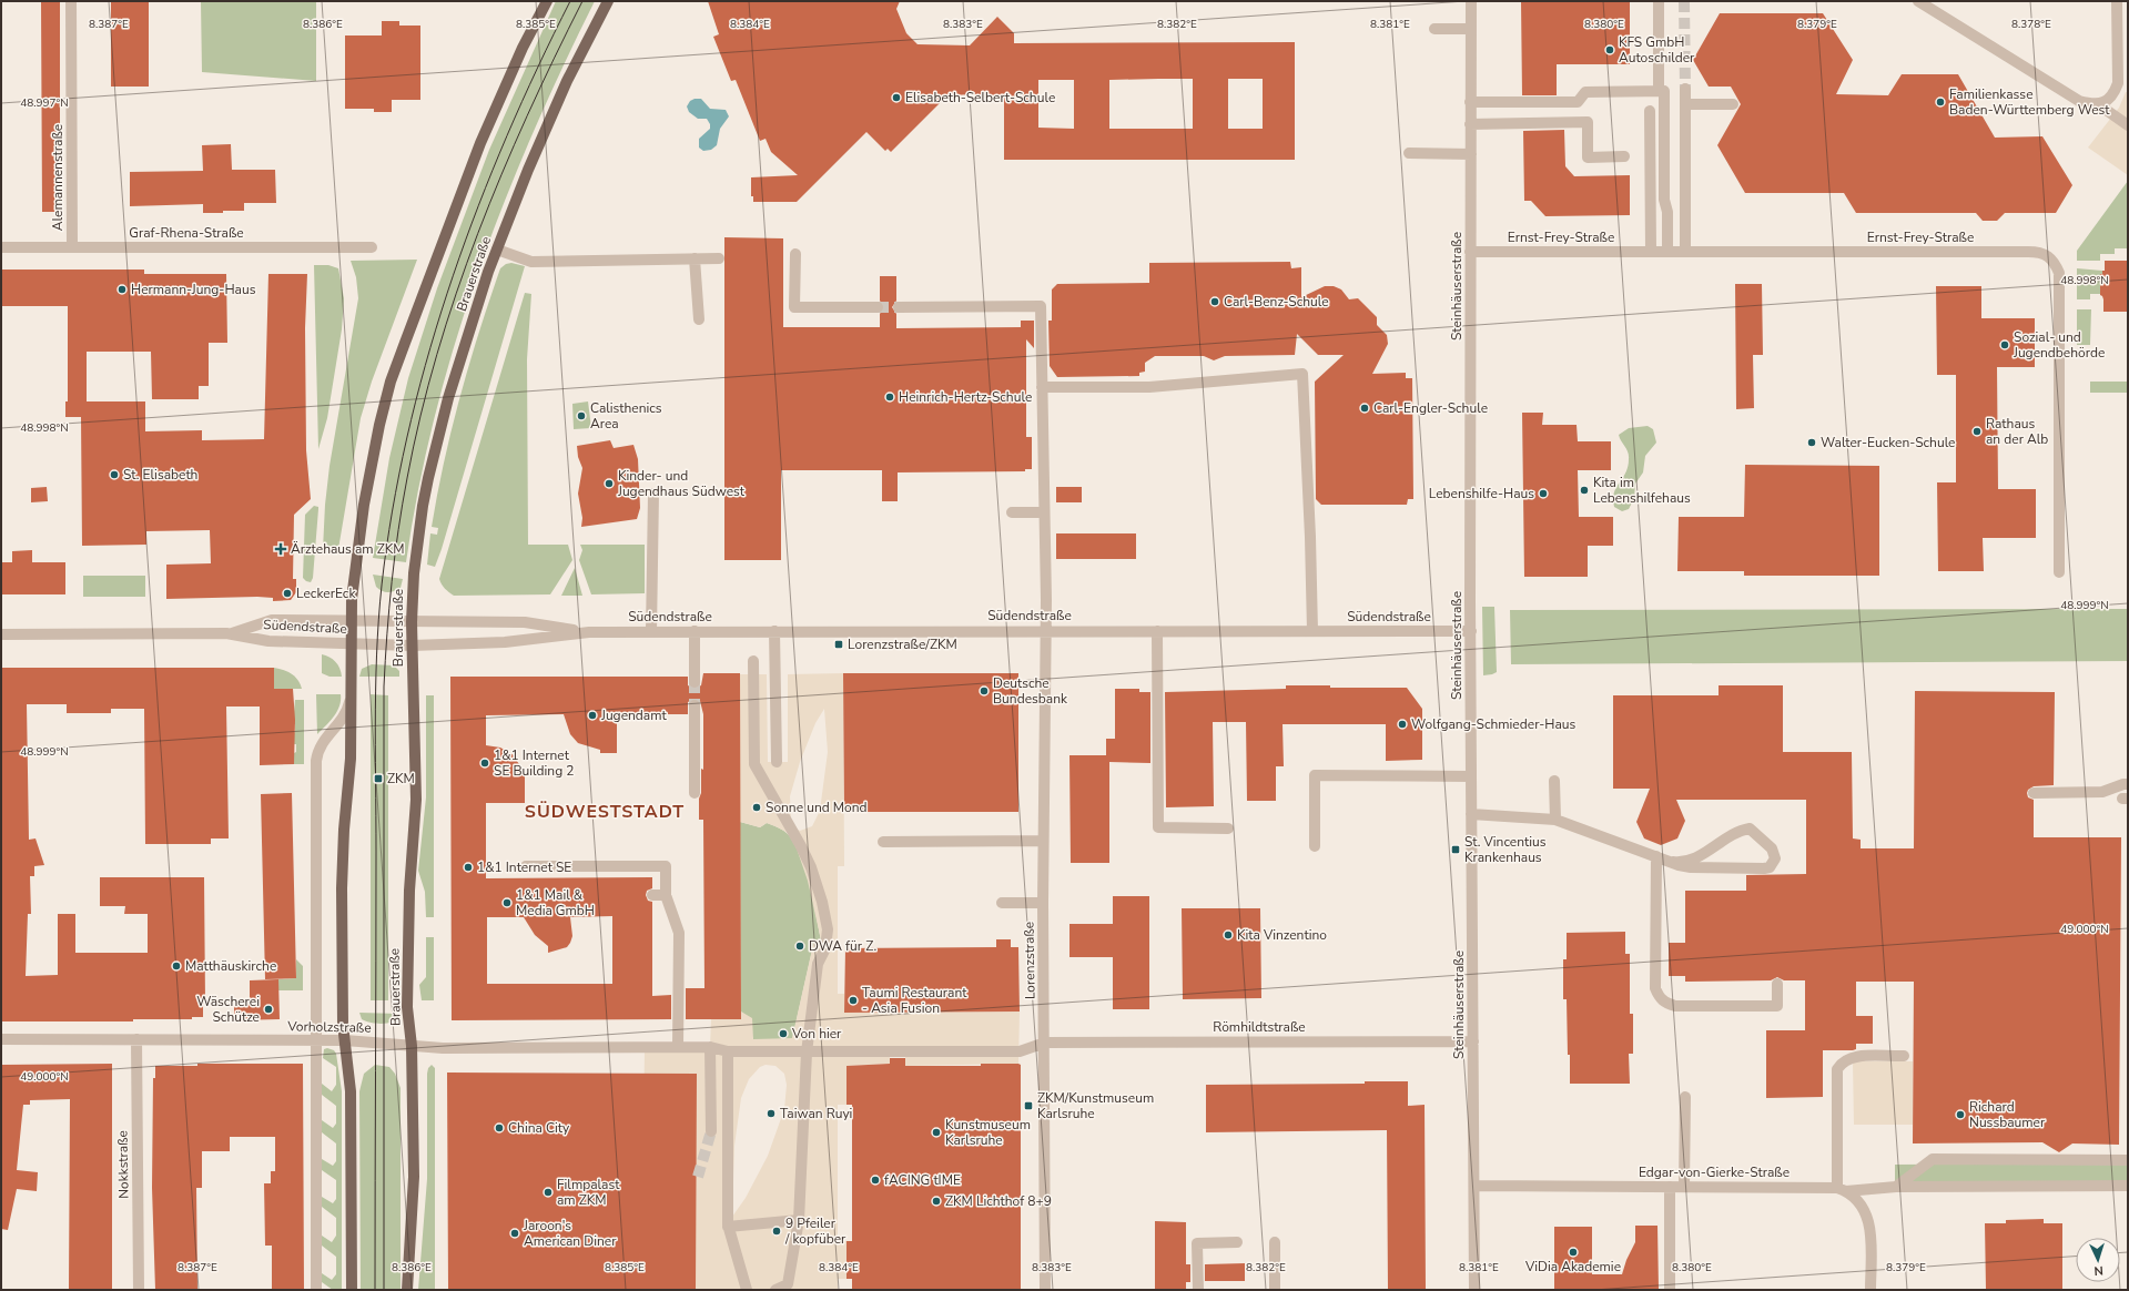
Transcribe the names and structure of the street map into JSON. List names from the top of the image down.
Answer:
{
  "streets": {
    "main road": ["Brauerstraße"],
    "street": [
      "Alemannenstraße",
      "Graf-Rhena-Straße",
      "Ernst-Frey-Straße",
      "Steinhäuserstraße",
      "Südendstraße",
      "Lorenzstraße",
      "Vorholzstraße",
      "Römhildtstraße",
      "Nokkstraße",
      "Edgar-von-Gierke-Straße"
    ]
  },
  "crossings": [
    ["Alemannenstraße", "Graf-Rhena-Straße"],
    ["Ernst-Frey-Straße", "Steinhäuserstraße"],
    ["Brauerstraße", "Südendstraße"],
    ["Brauerstraße", "Vorholzstraße"],
    ["Steinhäuserstraße", "Südendstraße"],
    ["Steinhäuserstraße", "Römhildtstraße"],
    ["Steinhäuserstraße", "Edgar-von-Gierke-Straße"],
    ["Südendstraße", "Lorenzstraße"],
    ["Lorenzstraße", "Römhildtstraße"],
    ["Vorholzstraße", "Römhildtstraße"],
    ["Vorholzstraße", "Nokkstraße"]
  ],
  "districts": ["SÜDWESTSTADT"],
  "places": {
    "other": [
      "KFS GmbH Autoschilder",
      "Elisabeth-Selbert-Schule",
      "Familienkasse Baden-Württemberg West",
      "Hermann-Jung-Haus",
      "Carl-Benz-Schule",
      "Sozial- und Jugendbehörde",
      "Heinrich-Hertz-Schule",
      "Carl-Engler-Schule",
      "Calisthenics Area",
      "Rathaus an der Alb",
      "Walter-Eucken-Schule",
      "St. Elisabeth",
      "Kinder- und Jugendhaus Südwest",
      "Kita im Lebenshilfehaus",
      "Lebenshilfe-Haus",
      "LeckerEck",
      "Deutsche Bundesbank",
      "Jugendamt",
      "Wolfgang-Schmieder-Haus",
      "1&1 Internet SE Building 2",
      "Sonne und Mond",
      "1&1 Internet SE",
      "1&1 Mail & Media GmbH",
      "Kita Vinzentino",
      "DWA für Z.",
      "Matthäuskirche",
      "Taumi Restaurant - Asia Fusion",
      "Wäscherei Schütze",
      "Von hier",
      "Taiwan Ruyi",
      "Richard Nussbaumer",
      "China City",
      "Kunstmuseum Karlsruhe",
      "fACING tIME",
      "Filmpalast am ZKM",
      "ZKM Lichthof 8+9",
      "9 Pfeiler / kopfüber",
      "Jaroon's American Diner",
      "ViDia Akademie"
    ],
    "health": ["Ärztehaus am ZKM"],
    "transit": [
      "Lorenzstraße/ZKM",
      "ZKM",
      "St. Vincentius Krankenhaus",
      "ZKM/Kunstmuseum Karlsruhe"
    ]
  },
  "north": "bottom",
  "coordinates": [
    "8.387°E",
    "8.386°E",
    "8.385°E",
    "8.384°E",
    "8.383°E",
    "8.382°E",
    "8.381°E",
    "8.380°E",
    "8.379°E",
    "8.378°E",
    "48.997°N",
    "48.998°N",
    "48.999°N",
    "49.000°N"
  ]
}
